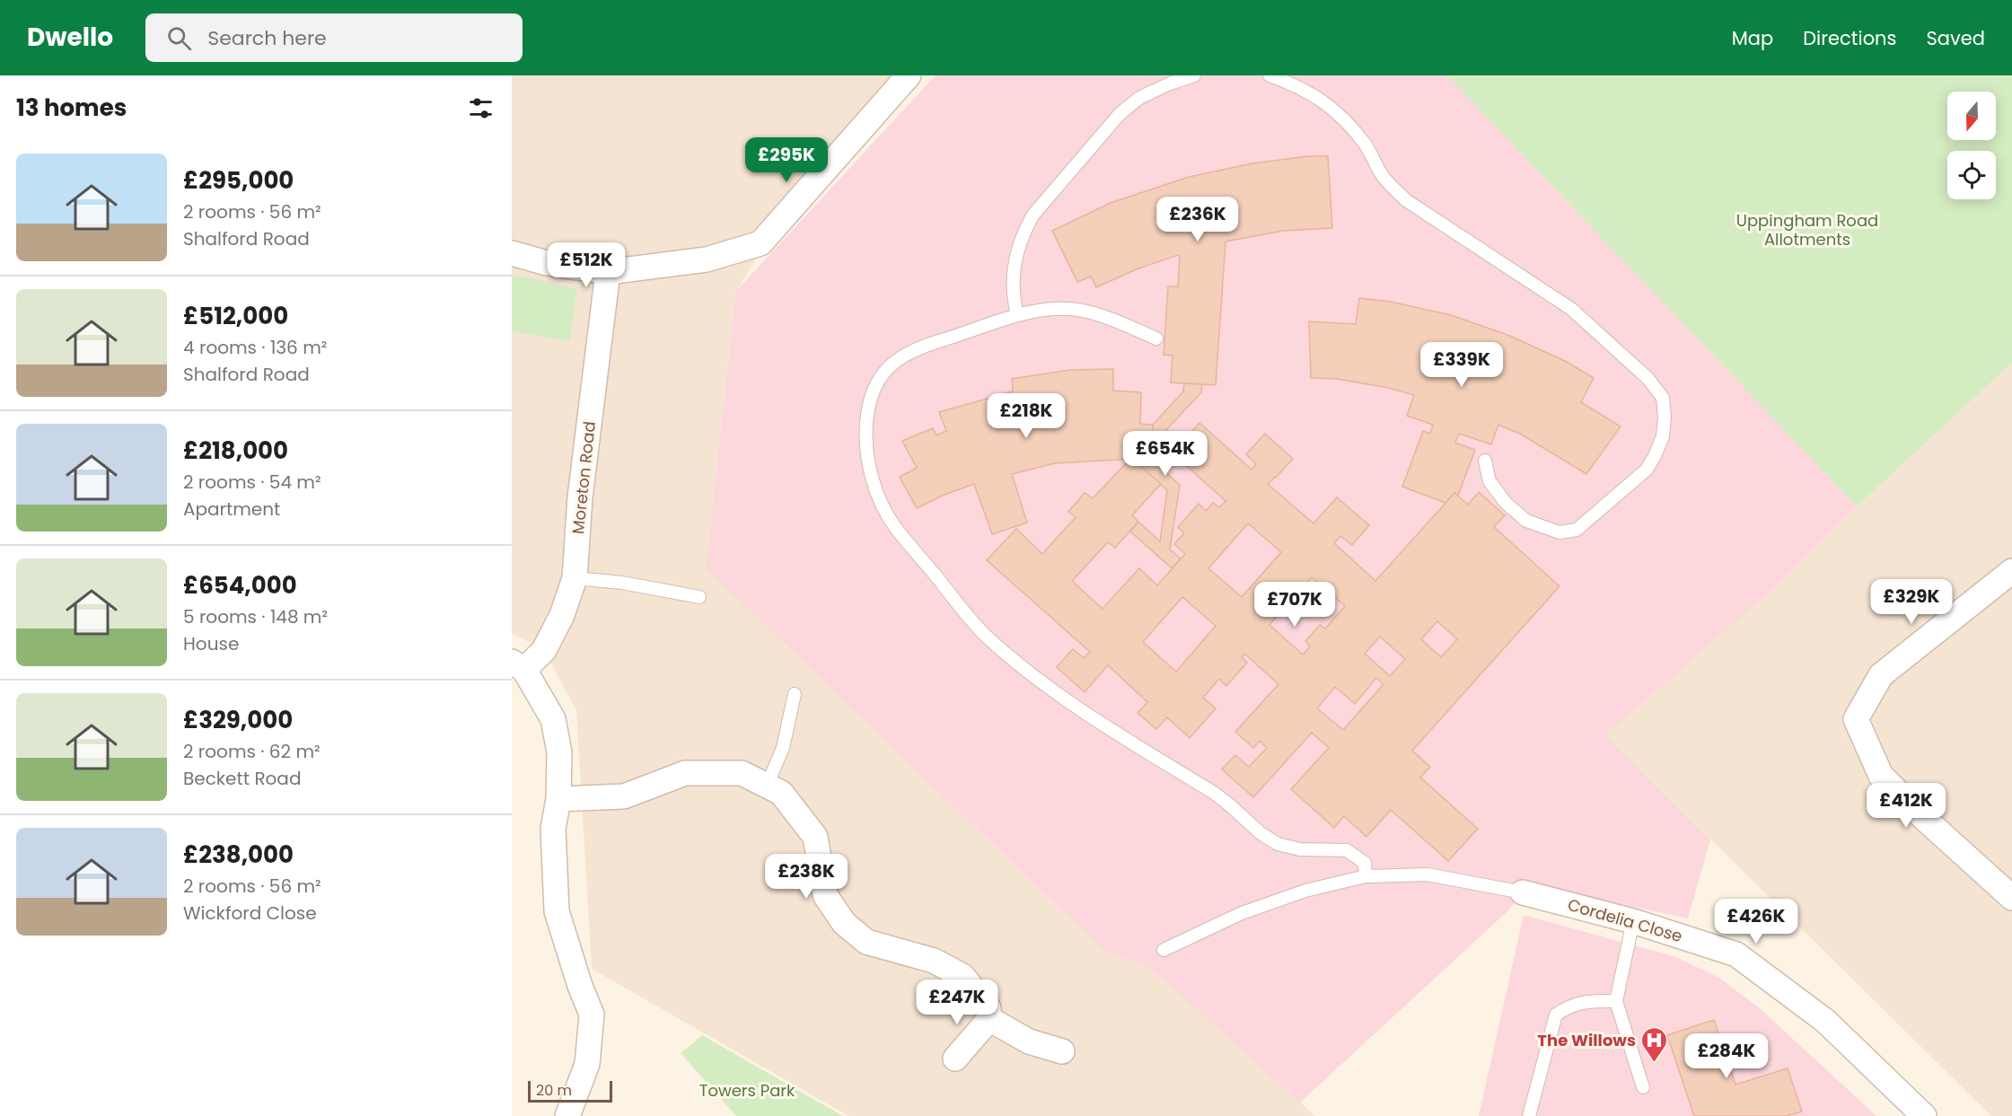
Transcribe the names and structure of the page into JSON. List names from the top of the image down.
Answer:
{
  "streets": {
    "street": ["Moreton Road", "Cordelia Close"]
  },
  "parks": ["Uppingham Road Allotments", "Towers Park"],
  "places": {
    "hospital": ["The Willows"]
  },
  "scale_bar": "20 m",
  "north": "bottom",
  "page": {
    "header": "Dwello",
    "search": "Search here",
    "nav": ["Map", "Directions", "Saved"],
    "heading": "13 homes",
    "price": [
      "£295K",
      "£236K",
      "£512K",
      "£339K",
      "£218K",
      "£654K",
      "£329K",
      "£707K",
      "£412K",
      "£238K",
      "£426K",
      "£247K",
      "£284K"
    ],
    "list": [
      {
        "name": "£295,000",
        "note": "2 rooms · 56 m² · Shalford Road"
      },
      {
        "name": "£512,000",
        "note": "4 rooms · 136 m² · Shalford Road"
      },
      {
        "name": "£218,000",
        "note": "2 rooms · 54 m² · Apartment"
      },
      {
        "name": "£654,000",
        "note": "5 rooms · 148 m² · House"
      },
      {
        "name": "£329,000",
        "note": "2 rooms · 62 m² · Beckett Road"
      },
      {
        "name": "£238,000",
        "note": "2 rooms · 56 m² · Wickford Close"
      }
    ],
    "scale": "20 m"
  }
}
